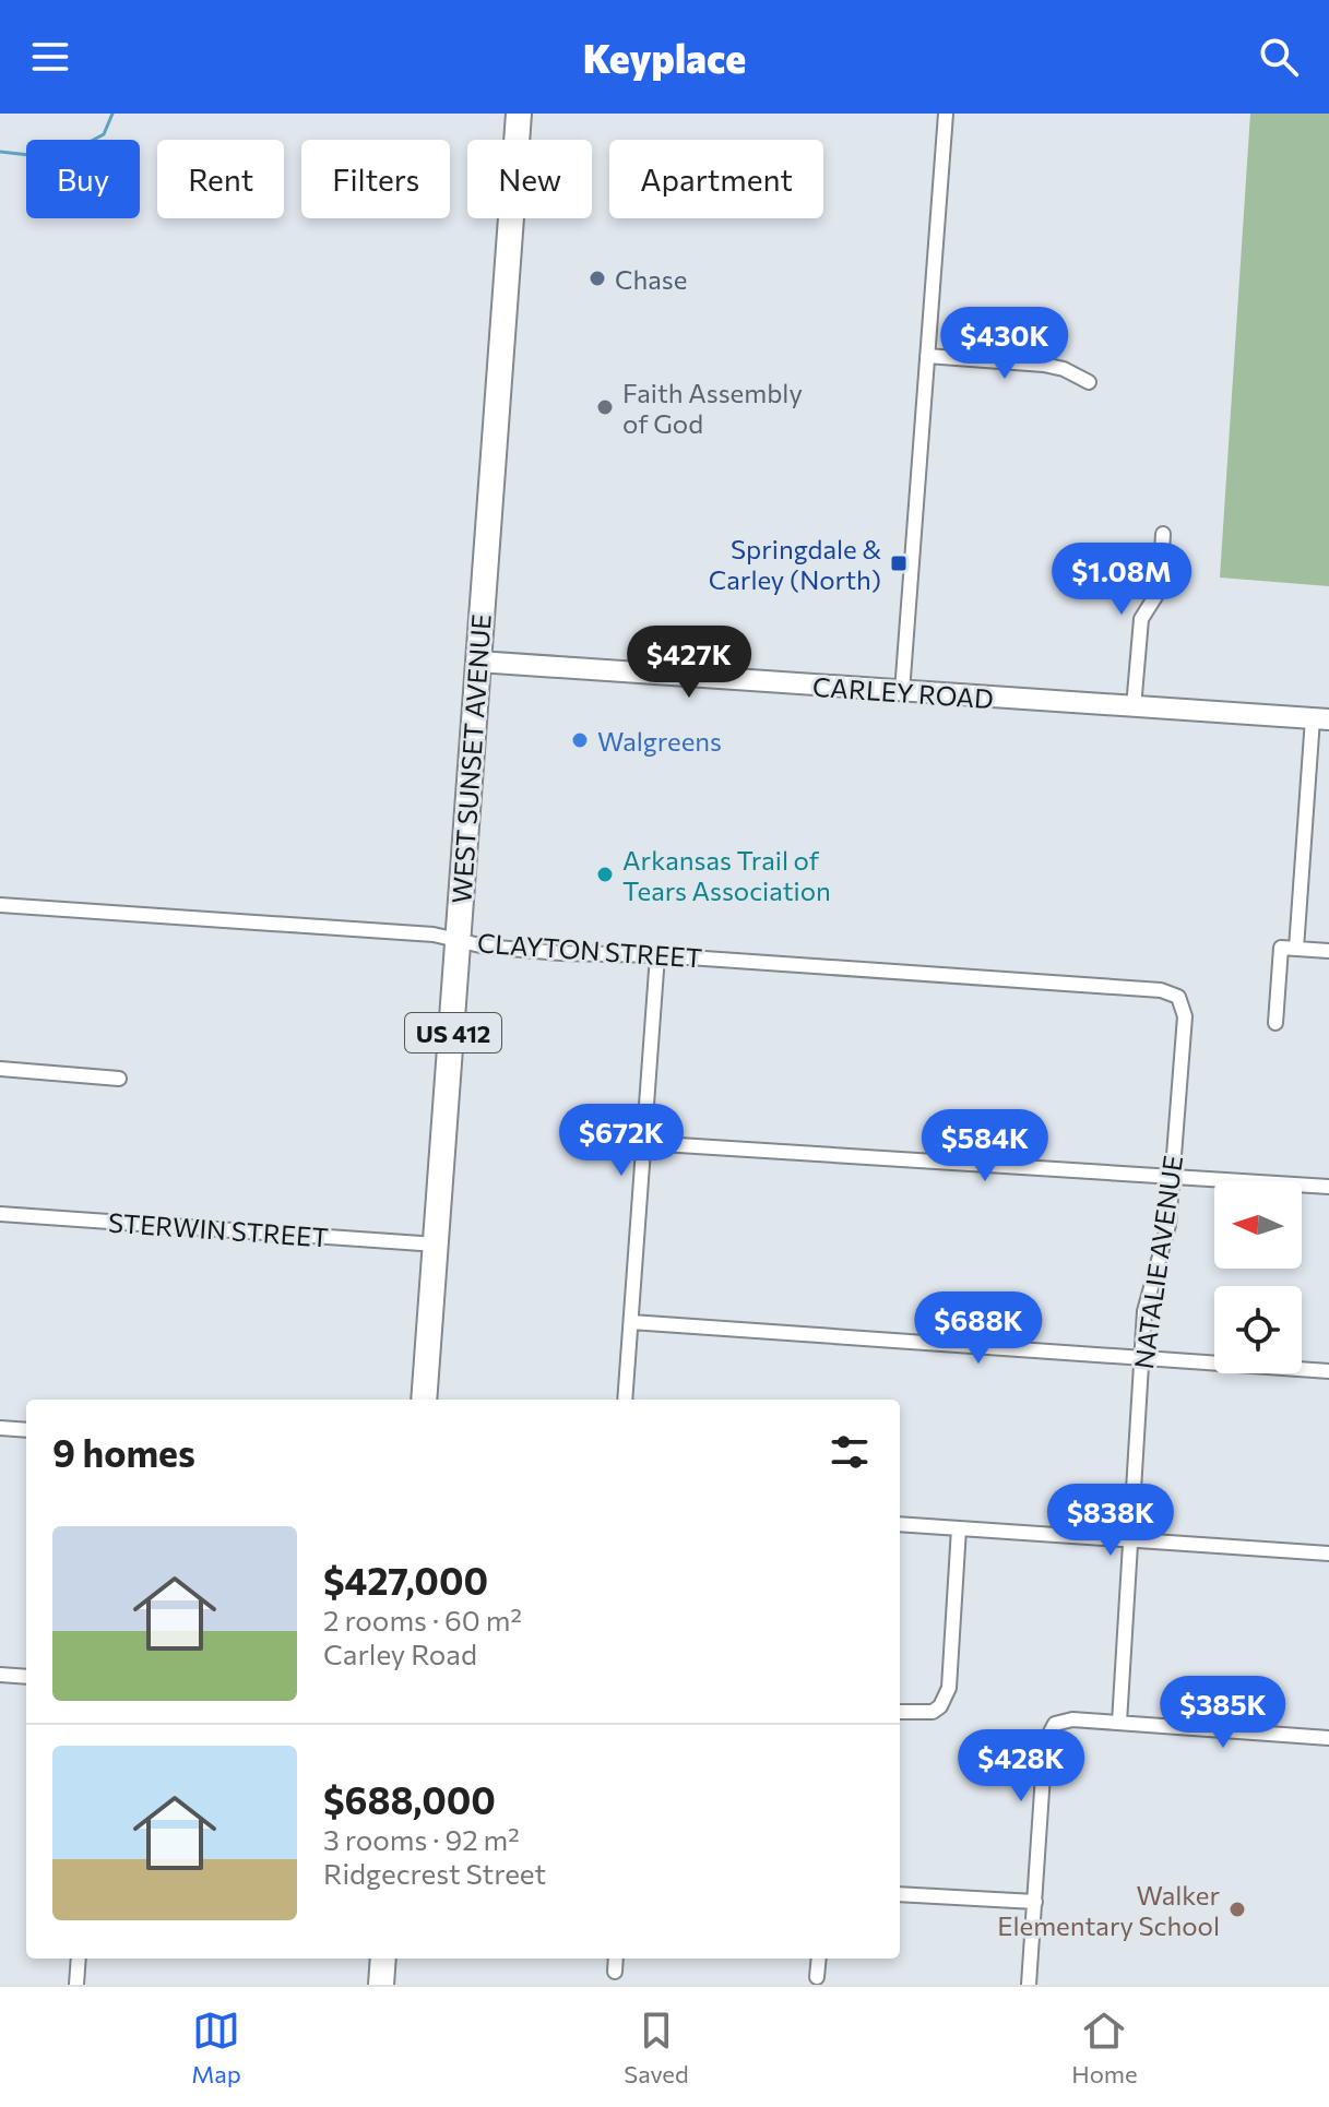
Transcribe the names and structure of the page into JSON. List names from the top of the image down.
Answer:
{
  "streets": {
    "highway": ["WEST SUNSET AVENUE", "US 412"],
    "street": [
      "CARLEY ROAD",
      "CLAYTON STREET",
      "STERWIN STREET",
      "NATALIE AVENUE"
    ]
  },
  "crossings": [
    ["CARLEY ROAD", "WEST SUNSET AVENUE"],
    ["WEST SUNSET AVENUE", "CLAYTON STREET"],
    ["WEST SUNSET AVENUE", "STERWIN STREET"],
    ["CLAYTON STREET", "NATALIE AVENUE"]
  ],
  "places": {
    "other": [
      "Chase",
      "Faith Assembly of God",
      "Walgreens",
      "Arkansas Trail of Tears Association",
      "Walker Elementary School"
    ],
    "transit": ["Springdale & Carley (North)"]
  },
  "north": "left",
  "page": {
    "header": "Keyplace",
    "chip": [
      "Buy",
      "Rent",
      "Filters",
      "New",
      "Apartment"
    ],
    "price": [
      "$430K",
      "$1.08M",
      "$427K",
      "$672K",
      "$584K",
      "$688K",
      "$838K",
      "$385K",
      "$428K"
    ],
    "heading": "9 homes",
    "list": [
      {
        "name": "$427,000",
        "note": "2 rooms · 60 m² · Carley Road"
      },
      {
        "name": "$688,000",
        "note": "3 rooms · 92 m² · Ridgecrest Street"
      }
    ],
    "tabs": ["Map", "Saved", "Home"]
  }
}
